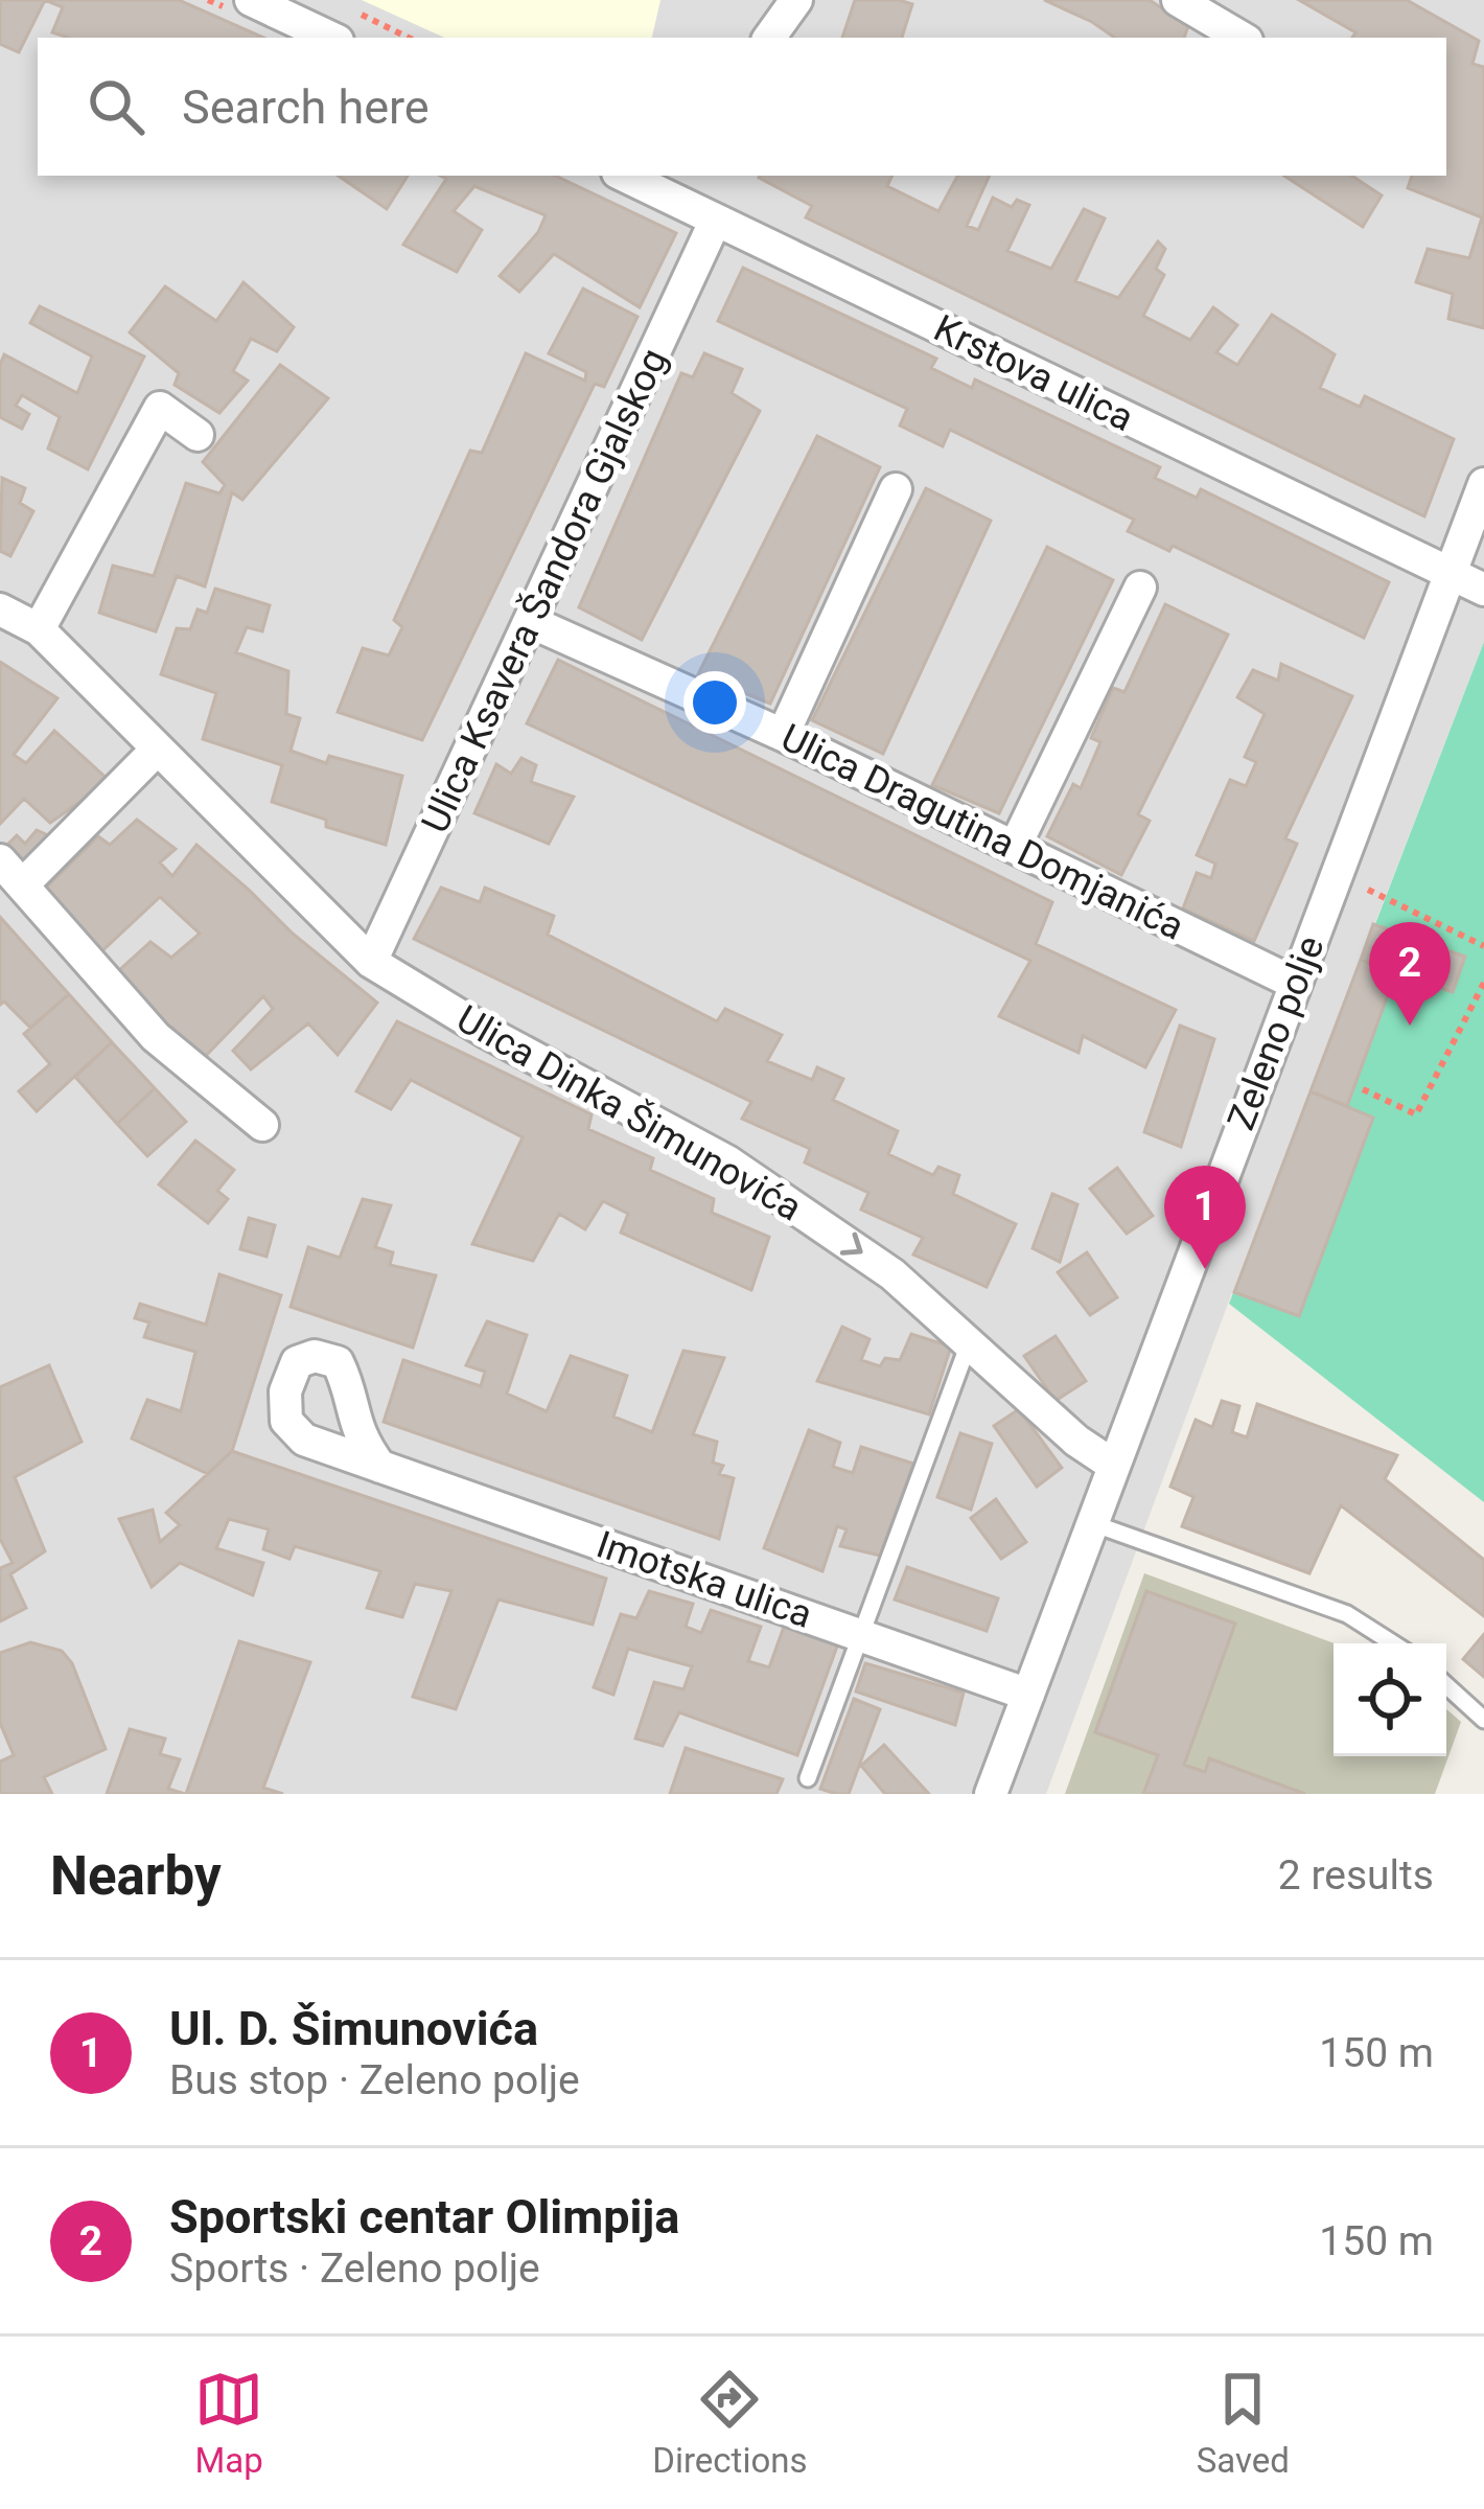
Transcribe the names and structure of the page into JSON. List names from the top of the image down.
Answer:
{
  "streets": {
    "street": [
      "Krstova ulica",
      "Ulica Ksavera Šandora Gjalskog",
      "Ulica Dragutina Domjanića",
      "Zeleno polje",
      "Ulica Dinka Šimunovića",
      "Imotska ulica"
    ]
  },
  "crossings": [
    ["Krstova ulica", "Ulica Ksavera Šandora Gjalskog"],
    ["Krstova ulica", "Zeleno polje"],
    ["Ulica Ksavera Šandora Gjalskog", "Ulica Dragutina Domjanića"],
    ["Ulica Ksavera Šandora Gjalskog", "Ulica Dinka Šimunovića"],
    ["Ulica Dragutina Domjanića", "Zeleno polje"],
    ["Zeleno polje", "Ulica Dinka Šimunovića"],
    ["Zeleno polje", "Imotska ulica"]
  ],
  "one_way": ["Ulica Dinka Šimunovića"],
  "page": {
    "search": "Search here",
    "pins": ["2", "1"],
    "heading": ["Nearby", "2 results"],
    "list": [
      {
        "mark": "1",
        "name": "Ul. D. Šimunovića",
        "note": "Bus stop · Zeleno polje",
        "value": "150 m"
      },
      {
        "mark": "2",
        "name": "Sportski centar Olimpija",
        "note": "Sports · Zeleno polje",
        "value": "150 m"
      }
    ],
    "nav": ["Map", "Directions", "Saved"]
  }
}
